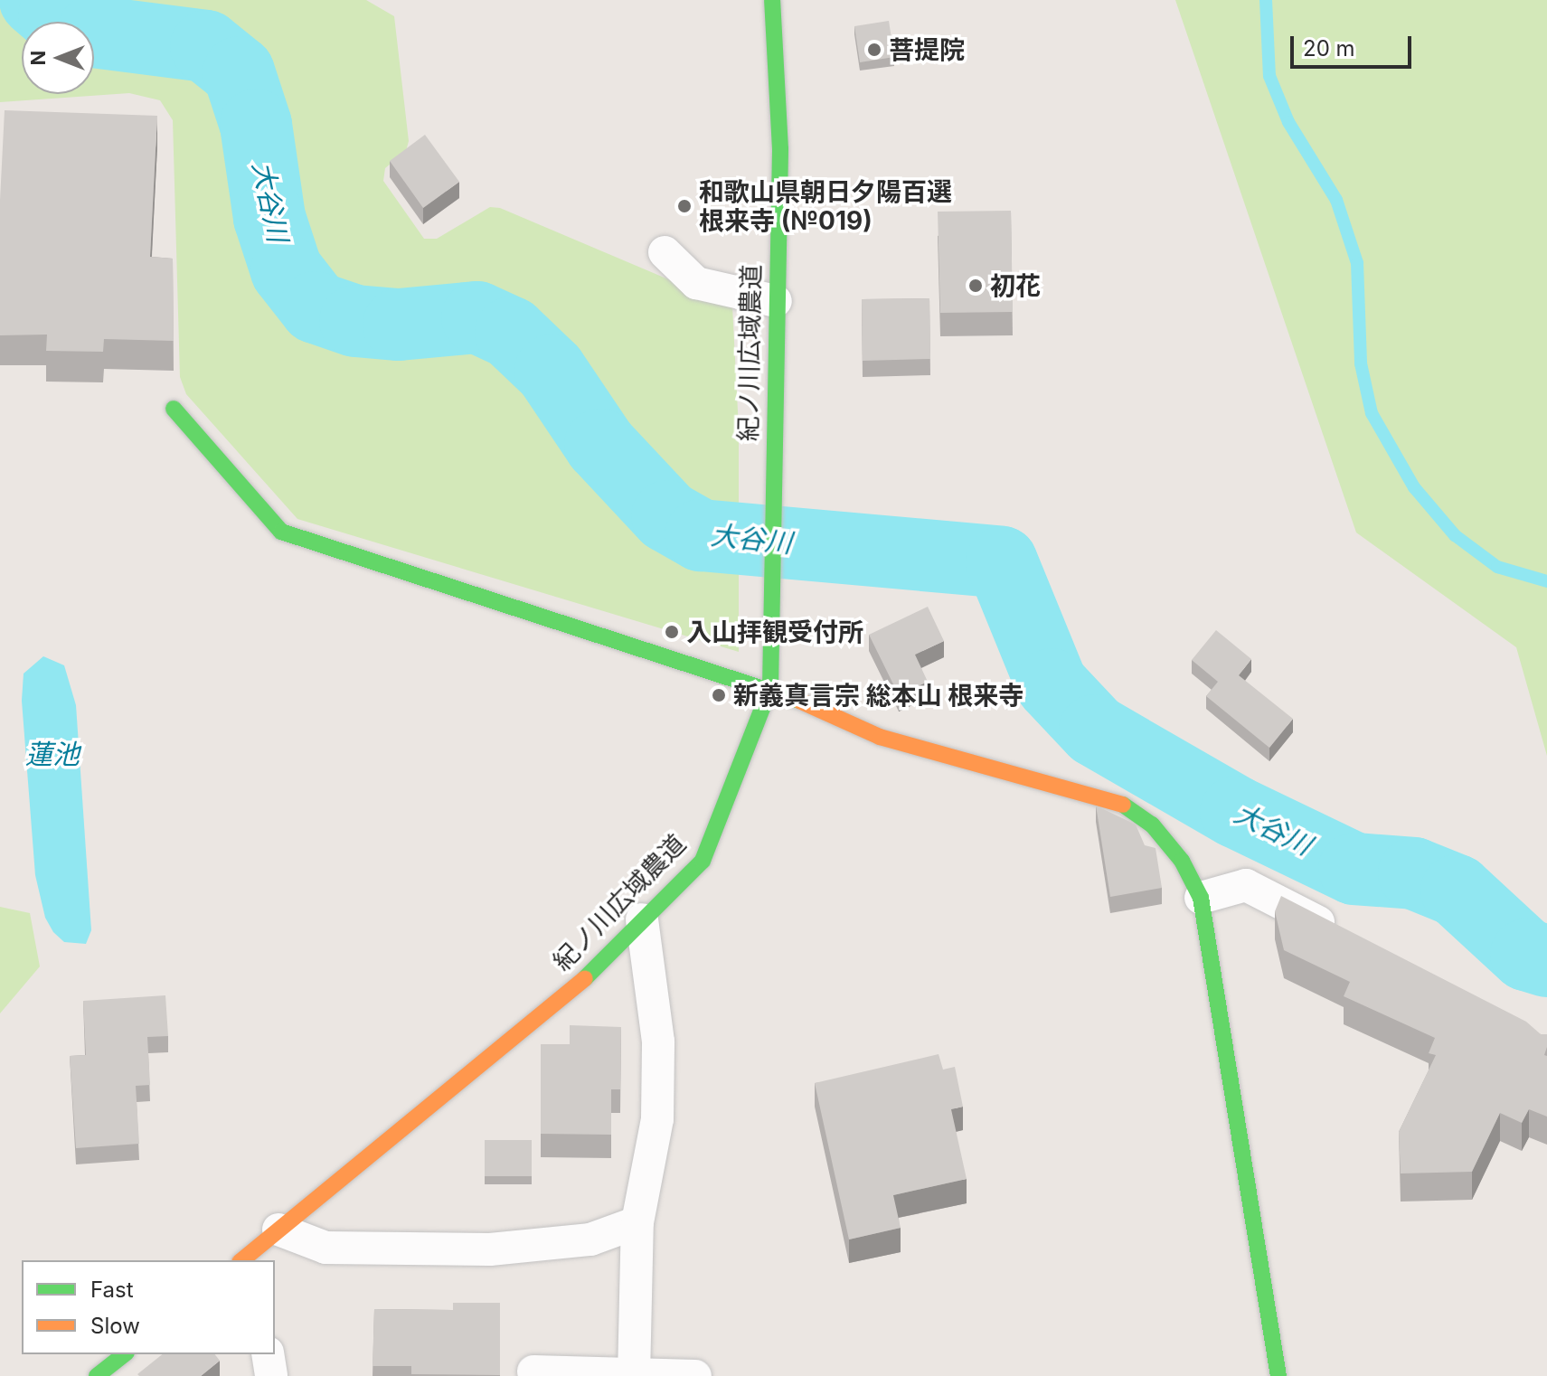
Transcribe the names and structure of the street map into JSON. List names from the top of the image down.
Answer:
{
  "streets": {
    "street": ["紀ノ川広域農道"]
  },
  "water": ["大谷川", "蓮池"],
  "places": [
    "菩提院",
    "和歌山県朝日夕陽百選 根来寺 (№019)",
    "初花",
    "入山拝観受付所",
    "新義真言宗 総本山 根来寺"
  ],
  "legend": ["Fast", "Slow"],
  "scale_bar": "20 m",
  "north": "left"
}
